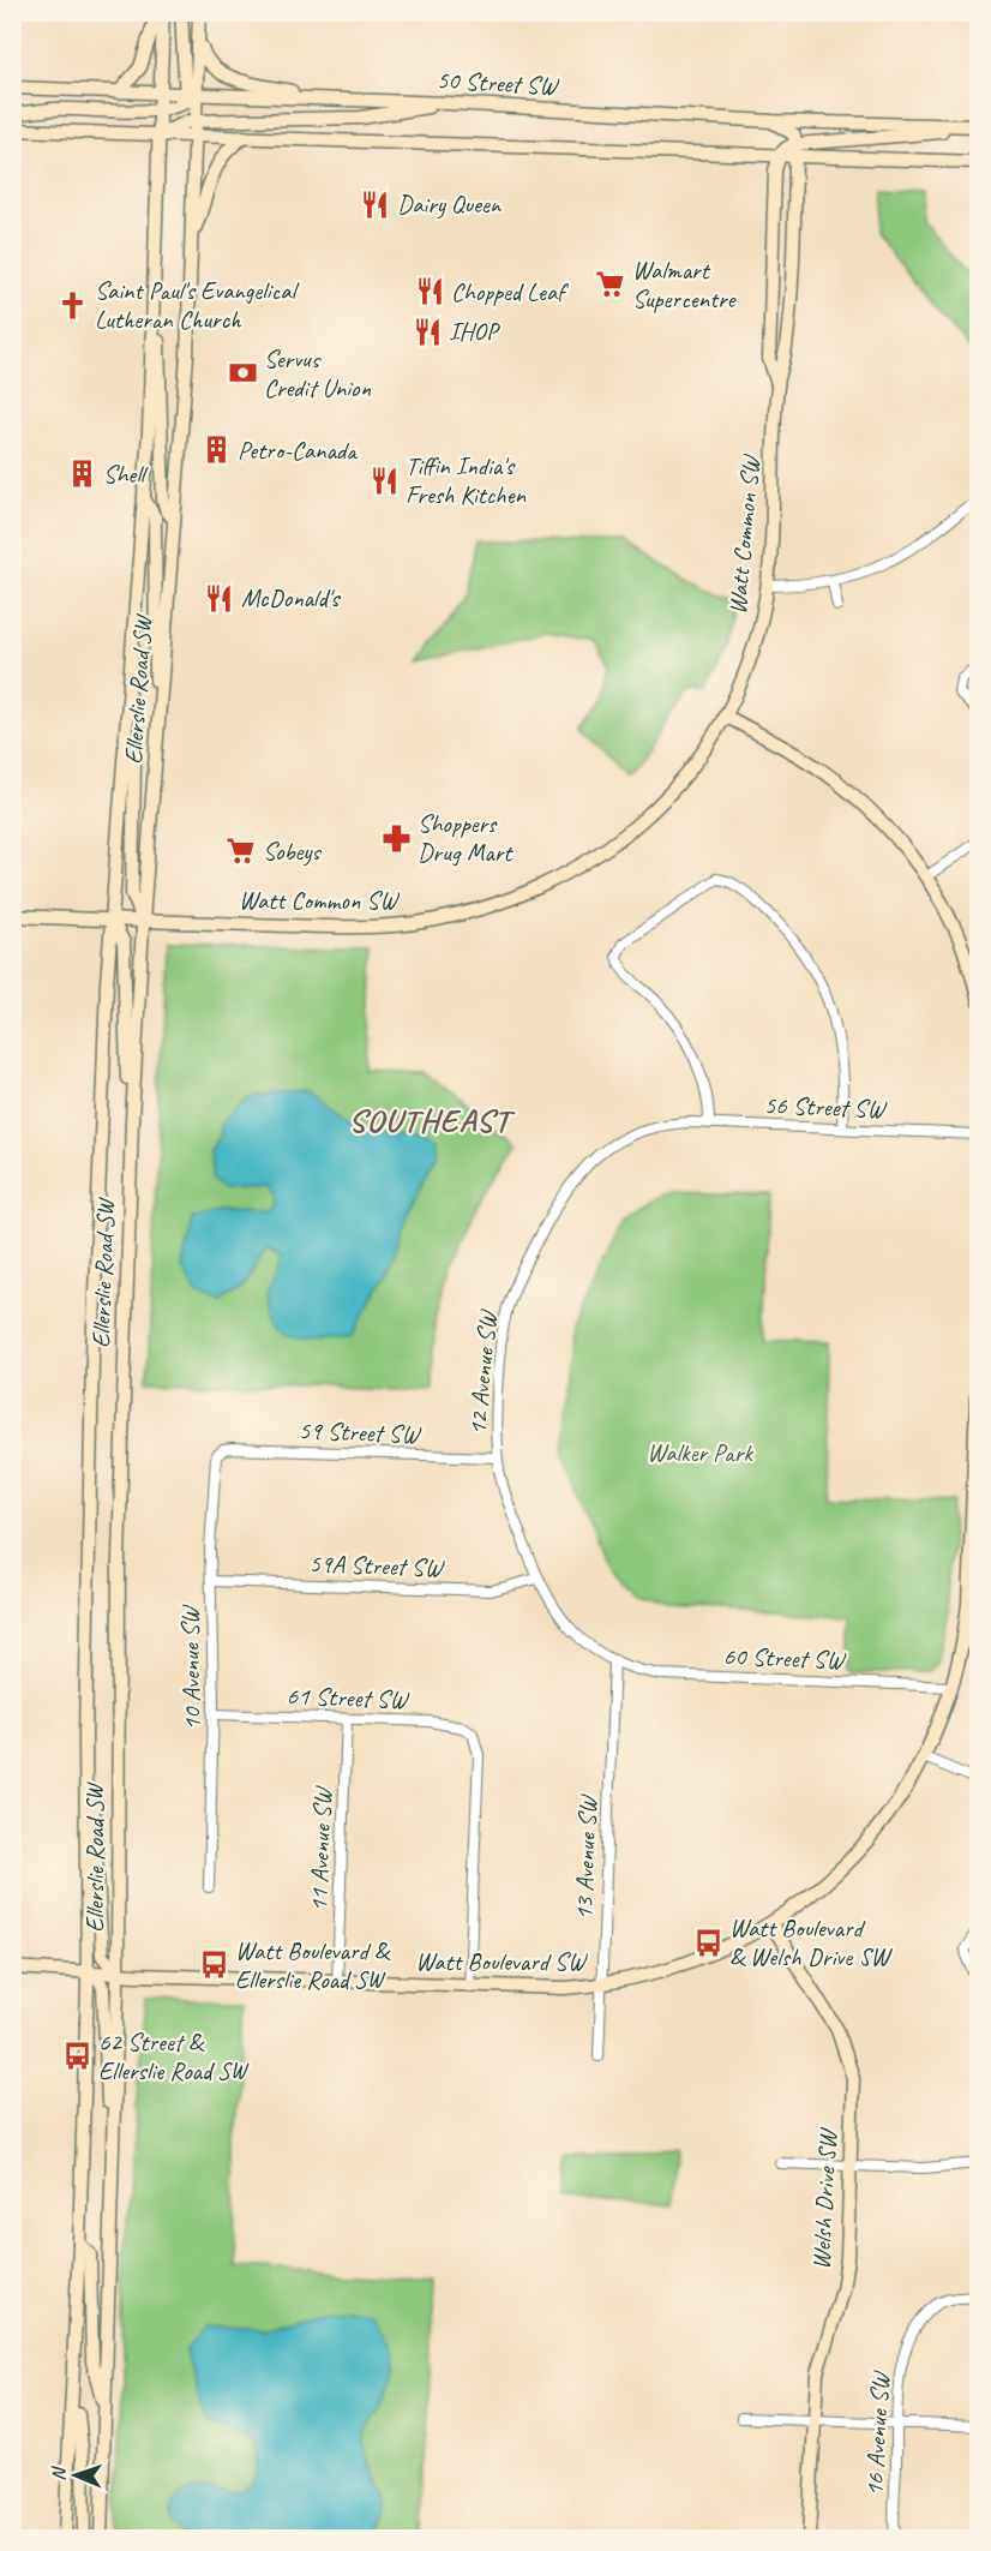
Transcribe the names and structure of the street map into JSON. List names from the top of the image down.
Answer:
{
  "streets": {
    "main road": [
      "50 Street SW",
      "Watt Common SW",
      "Ellerslie Road SW",
      "Watt Boulevard SW",
      "Welsh Drive SW"
    ],
    "street": [
      "56 Street SW",
      "12 Avenue SW",
      "59 Street SW",
      "59A Street SW",
      "60 Street SW",
      "10 Avenue SW",
      "61 Street SW",
      "11 Avenue SW",
      "13 Avenue SW",
      "16 Avenue SW"
    ]
  },
  "crossings": [
    ["50 Street SW", "Ellerslie Road SW"],
    ["Watt Common SW", "Ellerslie Road SW"],
    ["Ellerslie Road SW", "Watt Boulevard SW"],
    ["56 Street SW", "12 Avenue SW"],
    ["12 Avenue SW", "59 Street SW"],
    ["12 Avenue SW", "59A Street SW"],
    ["12 Avenue SW", "60 Street SW"],
    ["12 Avenue SW", "13 Avenue SW"],
    ["59 Street SW", "10 Avenue SW"],
    ["59A Street SW", "10 Avenue SW"],
    ["60 Street SW", "13 Avenue SW"],
    ["60 Street SW", "Watt Boulevard SW"],
    ["10 Avenue SW", "61 Street SW"],
    ["61 Street SW", "11 Avenue SW"],
    ["61 Street SW", "Watt Boulevard SW"],
    ["11 Avenue SW", "Watt Boulevard SW"],
    ["13 Avenue SW", "Watt Boulevard SW"],
    ["Watt Boulevard SW", "Welsh Drive SW"]
  ],
  "districts": ["SOUTHEAST"],
  "parks": ["Walker Park"],
  "places": {
    "restaurant": [
      "Dairy Queen",
      "Chopped Leaf",
      "IHOP",
      "Tiffin India's Fresh Kitchen",
      "McDonald's"
    ],
    "supermarket": ["Walmart Supercentre", "Sobeys"],
    "church": ["Saint Paul's Evangelical Lutheran Church"],
    "bank": ["Servus Credit Union"],
    "building": ["Petro-Canada", "Shell"],
    "pharmacy": ["Shoppers Drug Mart"],
    "bus stop": ["Watt Boulevard & Welsh Drive SW", "Watt Boulevard & Ellerslie Road SW", "62 Street & Ellerslie Road SW"]
  },
  "north": "left"
}
